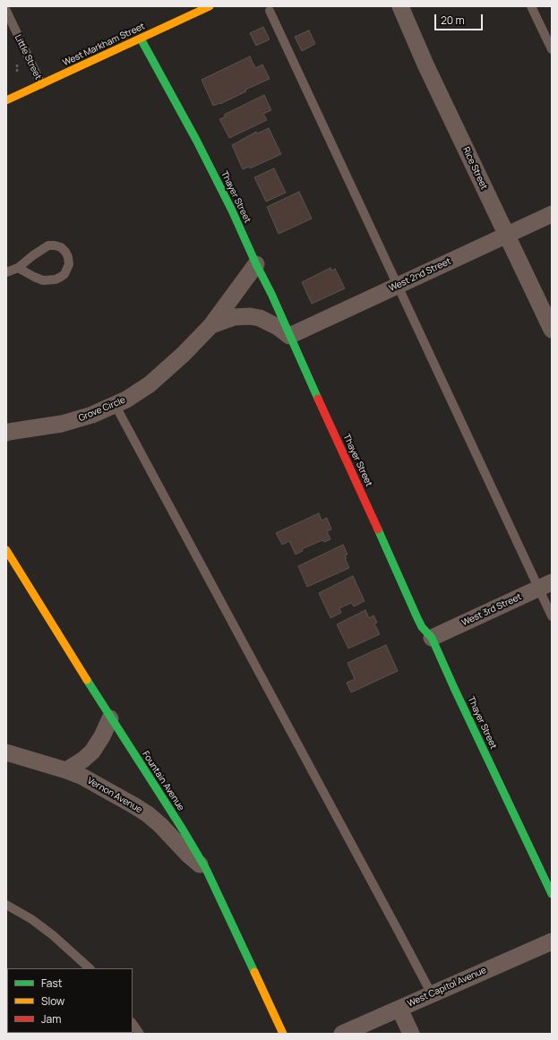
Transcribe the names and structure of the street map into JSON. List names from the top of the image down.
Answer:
{
  "streets": {
    "street": [
      "West Markham Street",
      "Rice Street",
      "Thayer Street",
      "West 2nd Street",
      "Grove Circle",
      "West 3rd Street",
      "Fountain Avenue",
      "Vernon Avenue",
      "West Capitol Avenue"
    ],
    "lane": ["Little Street"]
  },
  "crossings": [
    ["West Markham Street", "Little Street"],
    ["West Markham Street", "Thayer Street"],
    ["Rice Street", "West 2nd Street"],
    ["Thayer Street", "West 2nd Street"],
    ["Thayer Street", "Grove Circle"],
    ["Thayer Street", "West 3rd Street"],
    ["West 2nd Street", "Grove Circle"],
    ["Fountain Avenue", "Vernon Avenue"]
  ],
  "legend": ["Fast", "Slow", "Jam"],
  "scale_bar": "20 m"
}
